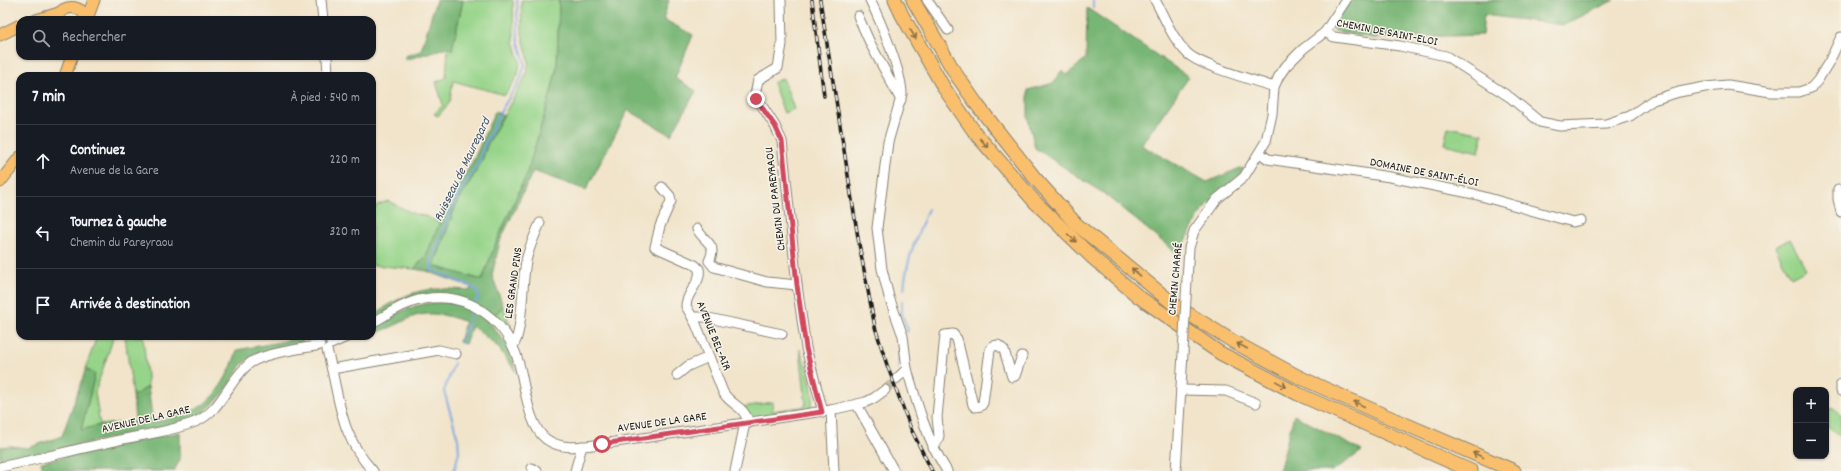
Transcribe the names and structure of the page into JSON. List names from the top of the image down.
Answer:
{
  "streets": {
    "street": [
      "CHEMIN DE SAINT-ELOI",
      "DOMAINE DE SAINT-ÉLOI",
      "CHEMIN DU PAREYRAOU",
      "CHEMIN CHARRÉ",
      "LES GRAND PINS",
      "AVENUE BEL-AIR",
      "AVENUE DE LA GARE"
    ]
  },
  "crossings": [
    ["CHEMIN DE SAINT-ELOI", "CHEMIN CHARRÉ"],
    ["DOMAINE DE SAINT-ÉLOI", "CHEMIN CHARRÉ"],
    ["CHEMIN DU PAREYRAOU", "AVENUE DE LA GARE"],
    ["LES GRAND PINS", "AVENUE DE LA GARE"],
    ["AVENUE BEL-AIR", "AVENUE DE LA GARE"]
  ],
  "water": ["Ruisseau de Mauregard"],
  "page": {
    "search": "Rechercher",
    "heading": ["7 min", "À pied · 540 m"],
    "list": [
      ["Continuez", "Avenue de la Gare", "220 m"],
      ["Tournez à gauche", "Chemin du Pareyraou", "320 m"],
      "Arrivée à destination"
    ],
    "map_buttons": ["+", "−"]
  }
}
